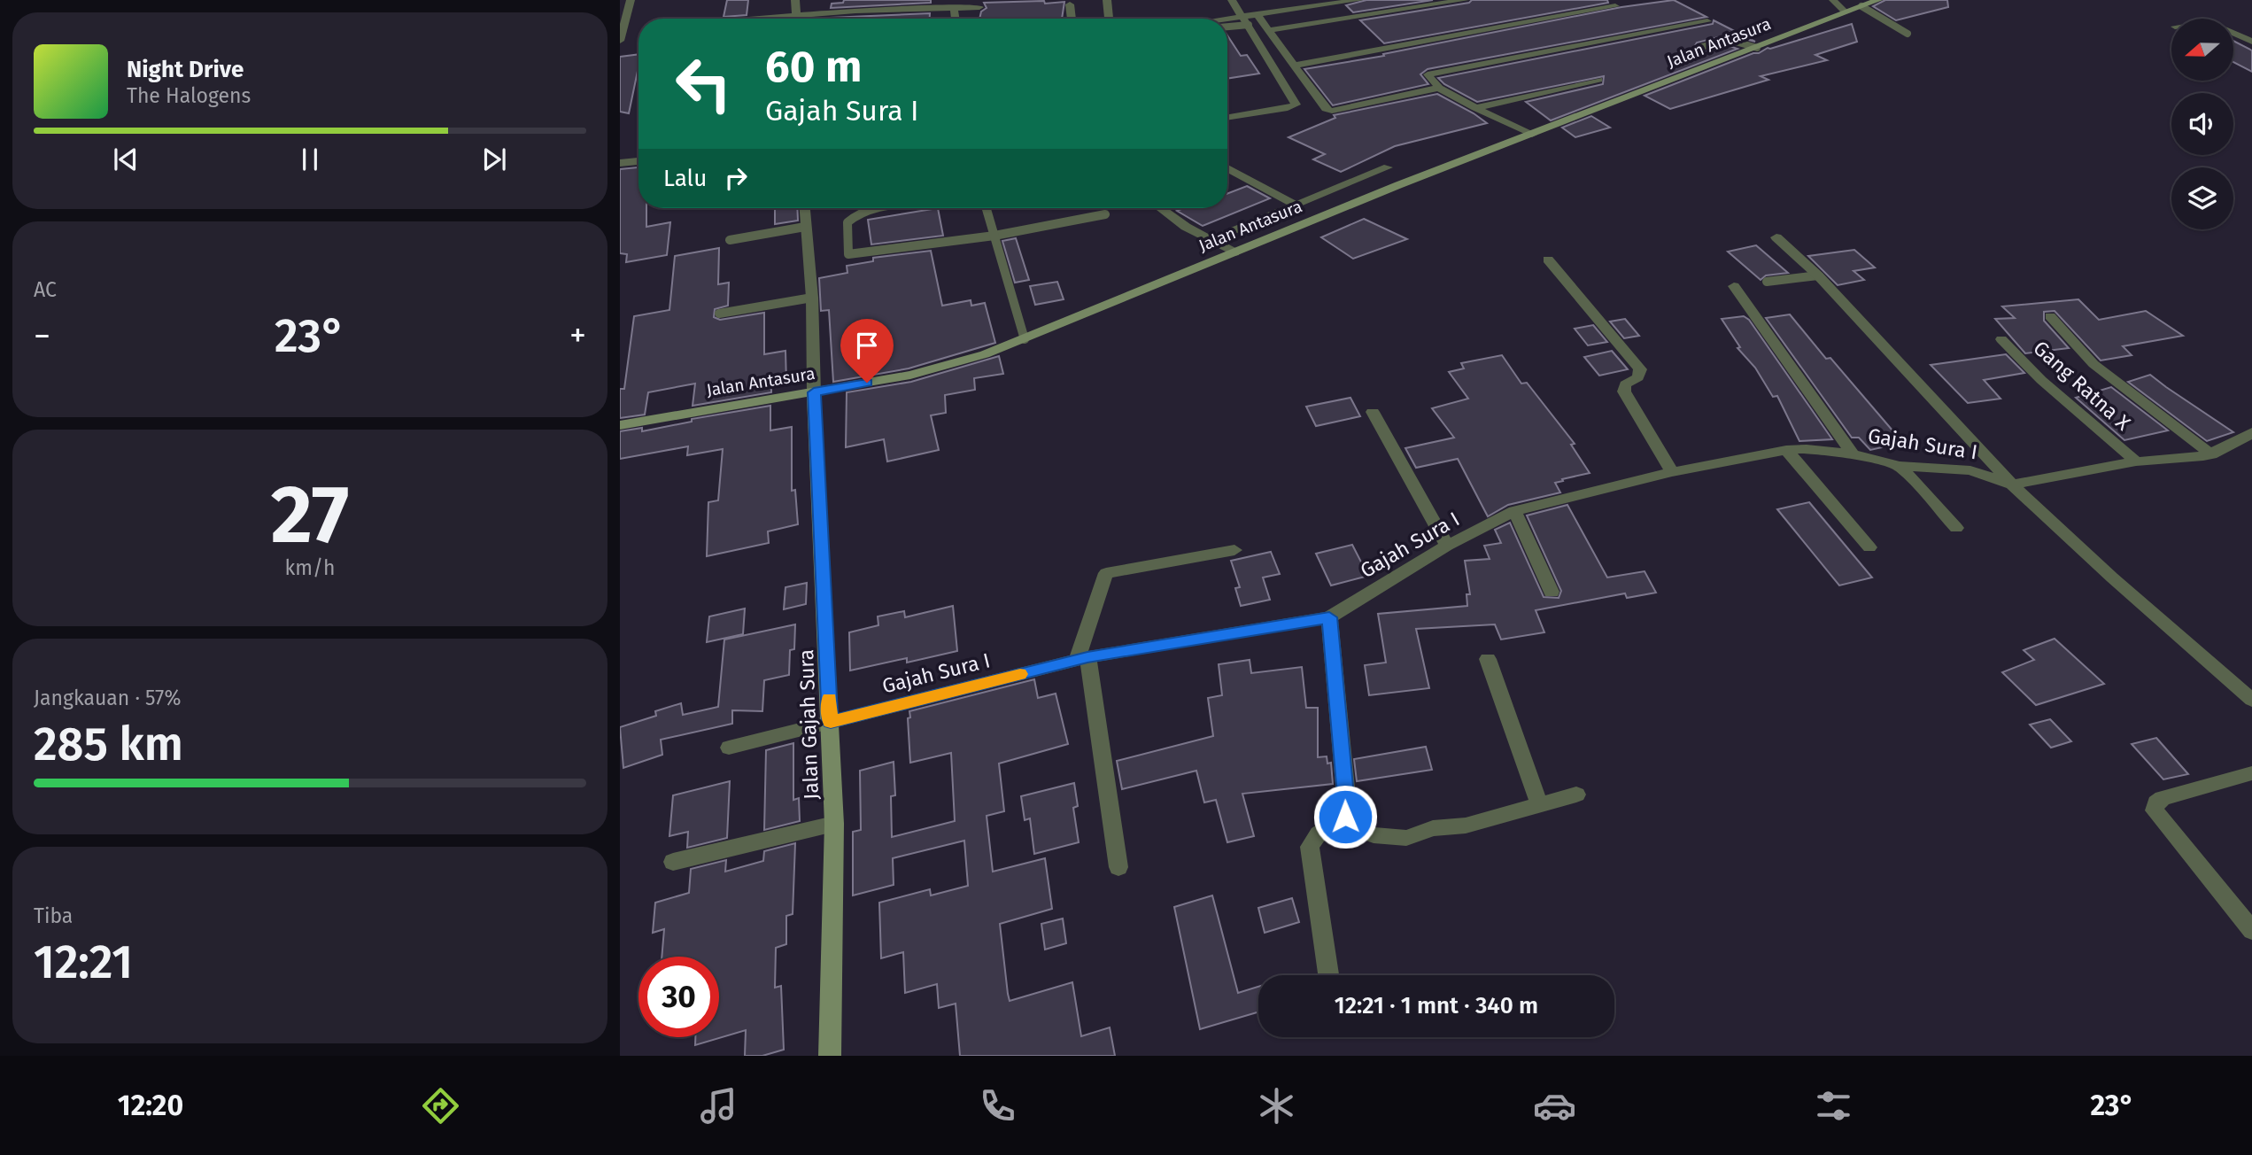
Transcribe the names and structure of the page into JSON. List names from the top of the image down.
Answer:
{
  "streets": {
    "main road": ["Jalan Antasura", "Jalan Gajah Sura"],
    "street": ["Gang Ratna X", "Gajah Sura I"]
  },
  "crossings": [
    ["Jalan Antasura", "Jalan Gajah Sura"],
    ["Gajah Sura I", "Jalan Gajah Sura"]
  ],
  "north": "left",
  "page": {
    "turn": ["60 m", "Gajah Sura I"],
    "song": ["Night Drive", "The Halogens"],
    "then": "Lalu",
    "tile": [
      "AC",
      ["27", "km/h"],
      ["Jangkauan · 57%", "285 km"],
      ["Tiba", "12:21"]
    ],
    "heat": ["−", "23°", "+"],
    "limit": "30",
    "trip": "12:21 · 1 mnt · 340 m",
    "tabs": ["12:20", "23°"]
  }
}
